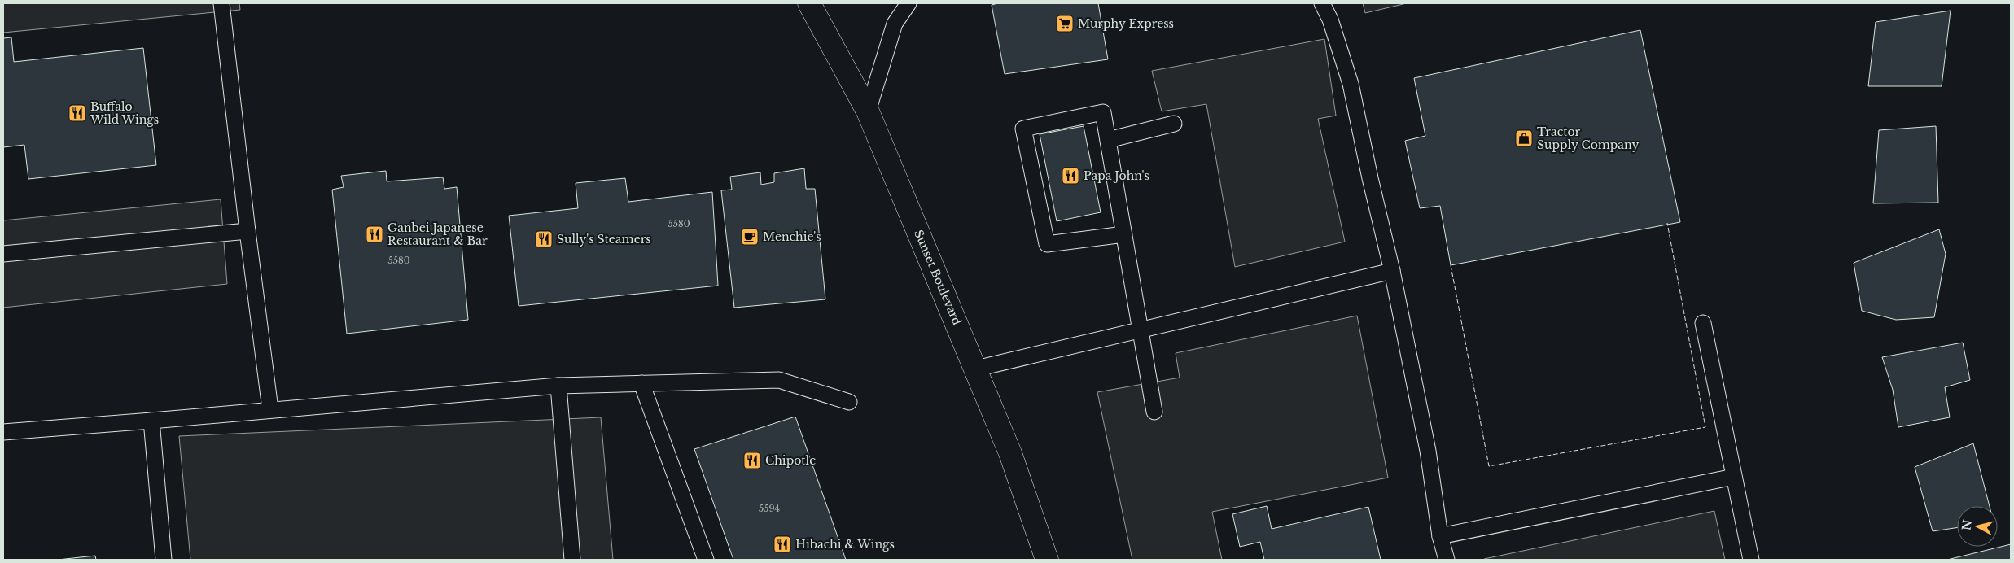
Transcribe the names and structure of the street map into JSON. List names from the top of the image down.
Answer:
{
  "streets": {
    "main road": ["Sunset Boulevard"]
  },
  "places": {
    "supermarket": ["Murphy Express"],
    "restaurant": [
      "Buffalo Wild Wings",
      "Papa John's",
      "Ganbei Japanese Restaurant & Bar",
      "Sully's Steamers",
      "Chipotle",
      "Hibachi & Wings"
    ],
    "shop": ["Tractor Supply Company"],
    "cafe": ["Menchie's"]
  },
  "house_numbers": ["5580", "5580", "5594"],
  "north": "left"
}
